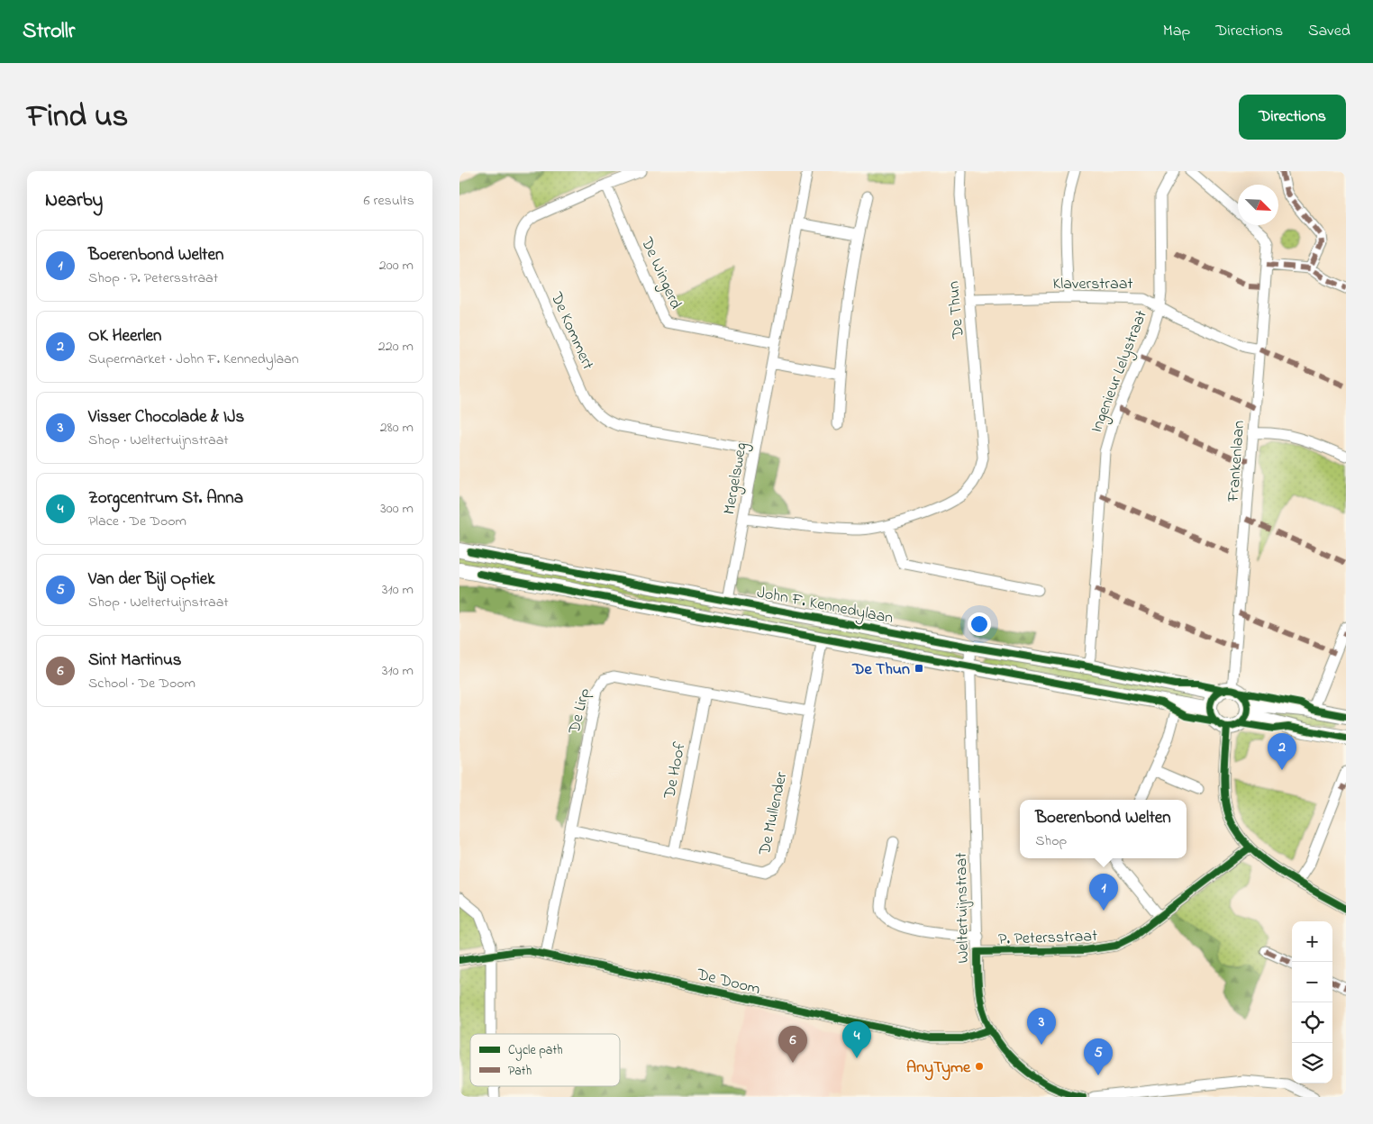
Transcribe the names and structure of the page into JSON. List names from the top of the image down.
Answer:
{
  "streets": {
    "street": [
      "De Wingerd",
      "Klaverstraat",
      "De Thun",
      "De Kommert",
      "Ingenieur Lelystraat",
      "Frankenlaan",
      "Mergelsweg",
      "John F. Kennedylaan",
      "De Lirp",
      "De Hoof",
      "De Mullender",
      "Weltertuijnstraat",
      "P. Petersstraat",
      "De Doom"
    ]
  },
  "crossings": [
    ["De Wingerd", "De Kommert"],
    ["De Wingerd", "Mergelsweg"],
    ["Klaverstraat", "De Thun"],
    ["Klaverstraat", "Ingenieur Lelystraat"],
    ["Klaverstraat", "Frankenlaan"],
    ["De Thun", "Mergelsweg"],
    ["De Kommert", "Mergelsweg"],
    ["Ingenieur Lelystraat", "John F. Kennedylaan"],
    ["Frankenlaan", "John F. Kennedylaan"],
    ["Mergelsweg", "John F. Kennedylaan"],
    ["John F. Kennedylaan", "De Mullender"],
    ["John F. Kennedylaan", "Weltertuijnstraat"],
    ["De Lirp", "De Hoof"],
    ["De Lirp", "De Mullender"],
    ["De Lirp", "De Doom"],
    ["De Hoof", "De Mullender"],
    ["Weltertuijnstraat", "P. Petersstraat"],
    ["Weltertuijnstraat", "De Doom"]
  ],
  "places": {
    "transit": ["De Thun"],
    "other": ["AnyTyme"]
  },
  "legend": ["Cycle path", "Path"],
  "north": "bottom right",
  "page": {
    "header": "Strollr",
    "nav": ["Map", "Directions", "Saved"],
    "title": "Find us",
    "buttons": "Directions",
    "heading": ["Nearby", "6 results"],
    "list": [
      {
        "mark": "1",
        "name": "Boerenbond Welten",
        "note": "Shop · P. Petersstraat",
        "value": "200 m"
      },
      {
        "mark": "2",
        "name": "OK Heerlen",
        "note": "Supermarket · John F. Kennedylaan",
        "value": "220 m"
      },
      {
        "mark": "3",
        "name": "Visser Chocolade & IJs",
        "note": "Shop · Weltertuijnstraat",
        "value": "280 m"
      },
      {
        "mark": "4",
        "name": "Zorgcentrum St. Anna",
        "note": "Place · De Doom",
        "value": "300 m"
      },
      {
        "mark": "5",
        "name": "Van der Bijl Optiek",
        "note": "Shop · Weltertuijnstraat",
        "value": "310 m"
      },
      {
        "mark": "6",
        "name": "Sint Martinus",
        "note": "School · De Doom",
        "value": "310 m"
      }
    ],
    "pins": [
      "2",
      "1",
      "3",
      "4",
      "6",
      "5"
    ],
    "popup": ["Boerenbond Welten", "Shop"],
    "map_buttons": ["+", "−"]
  }
}
